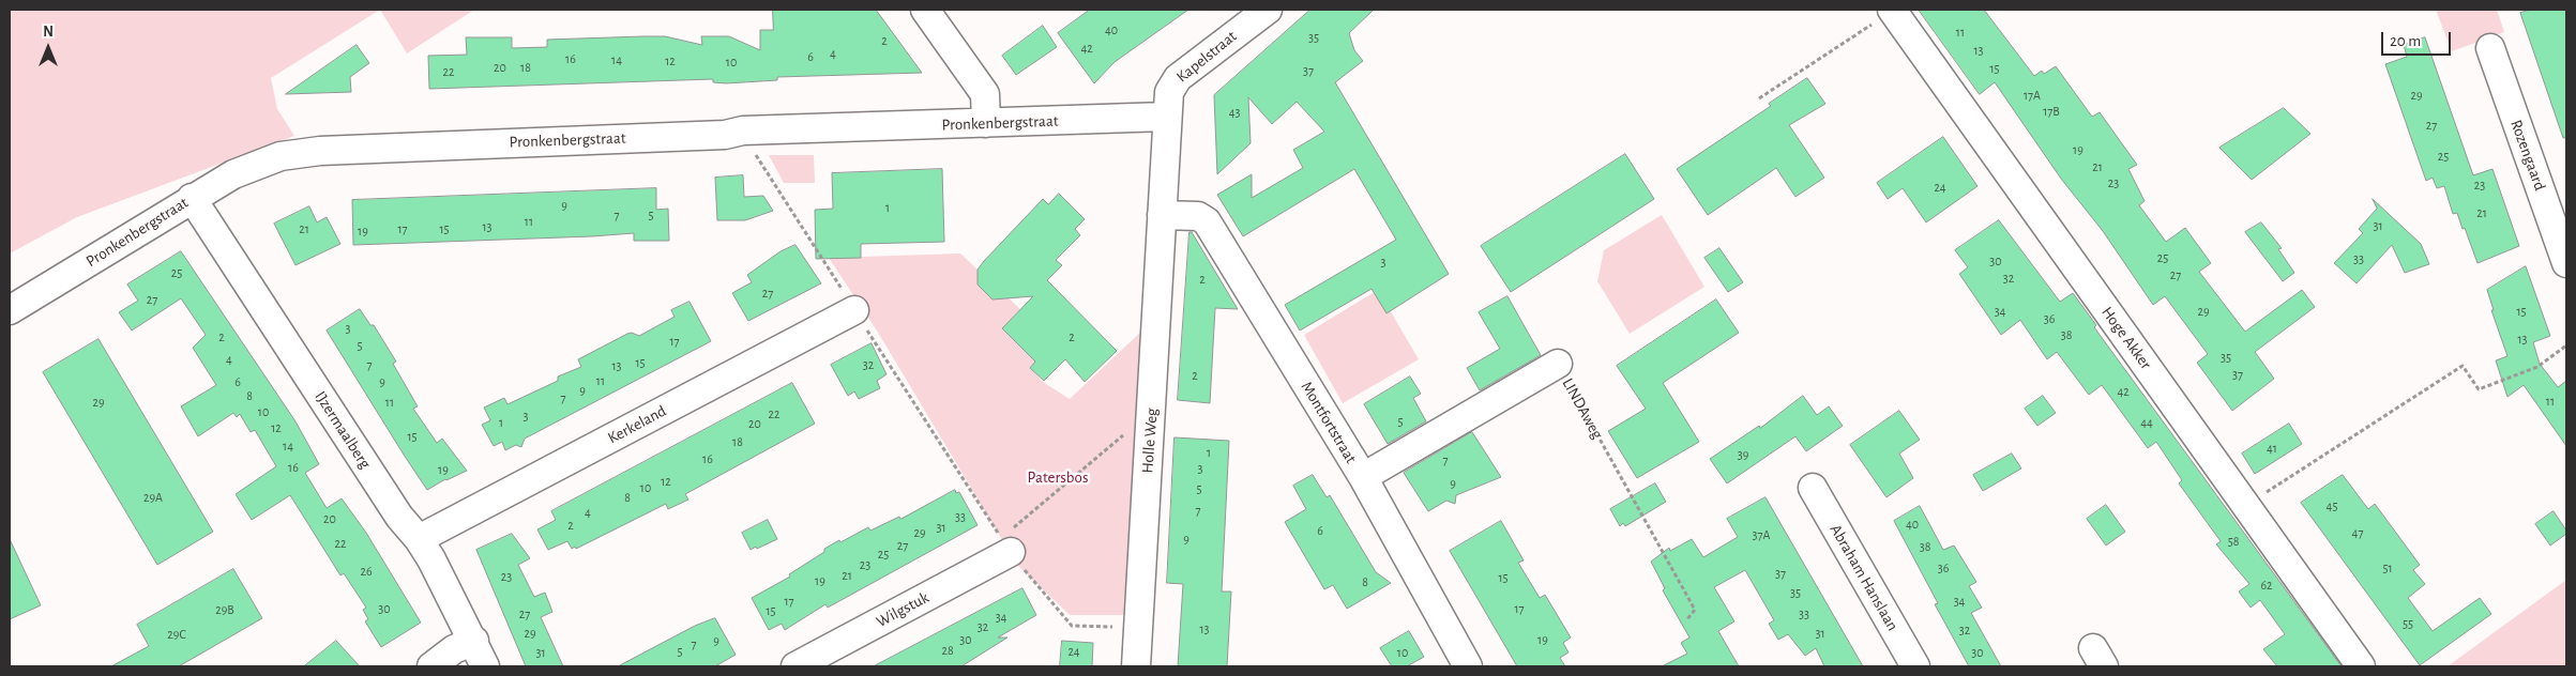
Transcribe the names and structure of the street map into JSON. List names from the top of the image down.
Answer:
{
  "streets": {
    "street": [
      "Kapelstraat",
      "Pronkenbergstraat",
      "Rozengaard",
      "Hoge Akker",
      "LINDAweg",
      "Montfortstraat",
      "Kerkeland",
      "IJzermaalberg",
      "Holle Weg",
      "Abraham Hanslaan",
      "Wilgstuk"
    ]
  },
  "crossings": [
    ["Kapelstraat", "Pronkenbergstraat"],
    ["Kapelstraat", "Montfortstraat"],
    ["Kapelstraat", "Holle Weg"],
    ["Pronkenbergstraat", "IJzermaalberg"],
    ["LINDAweg", "Montfortstraat"],
    ["Montfortstraat", "Holle Weg"],
    ["Kerkeland", "IJzermaalberg"]
  ],
  "parks": ["Patersbos"],
  "house_numbers": [
    "40",
    "11",
    "35",
    "2",
    "42",
    "13",
    "4",
    "6",
    "16",
    "14",
    "12",
    "10",
    "20",
    "18",
    "15",
    "37",
    "22",
    "17A",
    "29",
    "17B",
    "43",
    "27",
    "19",
    "25",
    "21",
    "23",
    "23",
    "24",
    "9",
    "1",
    "21",
    "7",
    "5",
    "11",
    "31",
    "13",
    "21",
    "17",
    "15",
    "19",
    "25",
    "33",
    "30",
    "3",
    "25",
    "27",
    "32",
    "2",
    "27",
    "27",
    "34",
    "29",
    "15",
    "36",
    "3",
    "38",
    "2",
    "2",
    "13",
    "17",
    "5",
    "35",
    "4",
    "15",
    "7",
    "32",
    "13",
    "37",
    "2",
    "11",
    "6",
    "9",
    "9",
    "42",
    "8",
    "7",
    "11",
    "29",
    "11",
    "10",
    "22",
    "3",
    "5",
    "1",
    "44",
    "20",
    "12",
    "15",
    "18",
    "14",
    "41",
    "1",
    "39",
    "16",
    "7",
    "16",
    "3",
    "19",
    "12",
    "9",
    "10",
    "5",
    "29A",
    "8",
    "45",
    "7",
    "4",
    "33",
    "20",
    "40",
    "2",
    "31",
    "6",
    "29",
    "47",
    "37A",
    "9",
    "58",
    "22",
    "27",
    "38",
    "25",
    "23",
    "36",
    "51",
    "26",
    "37",
    "21",
    "23",
    "15",
    "19",
    "8",
    "62",
    "35",
    "17",
    "34",
    "30",
    "17",
    "29B",
    "15",
    "27",
    "33",
    "34",
    "55",
    "32",
    "13",
    "32",
    "29",
    "31",
    "29C",
    "30",
    "19",
    "9",
    "7",
    "28",
    "5",
    "24",
    "31",
    "10",
    "30"
  ],
  "scale_bar": "20 m",
  "north": "top"
}
